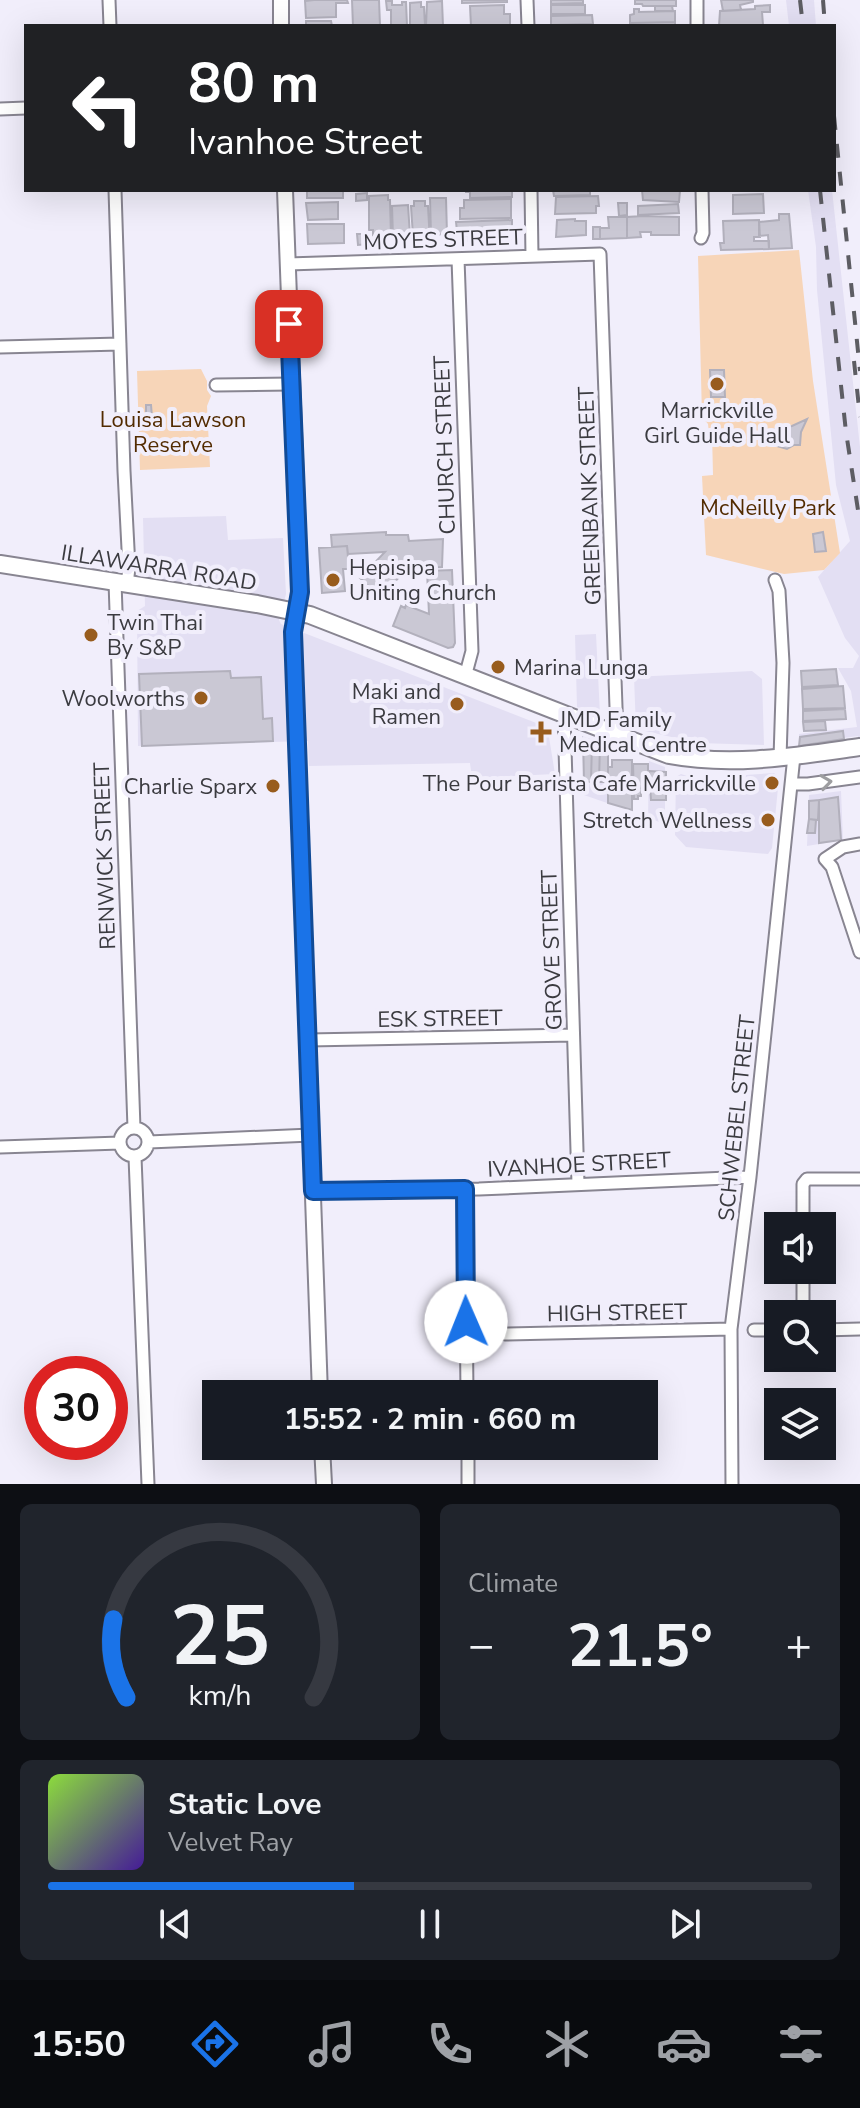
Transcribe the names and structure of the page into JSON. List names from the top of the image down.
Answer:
{
  "streets": {
    "main road": ["ILLAWARRA ROAD"],
    "street": [
      "MOYES STREET",
      "CHURCH STREET",
      "GREENBANK STREET",
      "RENWICK STREET",
      "GROVE STREET",
      "ESK STREET",
      "SCHWEBEL STREET",
      "IVANHOE STREET",
      "HIGH STREET"
    ]
  },
  "crossings": [
    ["MOYES STREET", "CHURCH STREET"],
    ["MOYES STREET", "GREENBANK STREET"],
    ["CHURCH STREET", "ILLAWARRA ROAD"],
    ["GREENBANK STREET", "ILLAWARRA ROAD"],
    ["ILLAWARRA ROAD", "RENWICK STREET"],
    ["ILLAWARRA ROAD", "GROVE STREET"],
    ["ILLAWARRA ROAD", "SCHWEBEL STREET"],
    ["GROVE STREET", "ESK STREET"],
    ["GROVE STREET", "IVANHOE STREET"],
    ["SCHWEBEL STREET", "IVANHOE STREET"],
    ["SCHWEBEL STREET", "HIGH STREET"]
  ],
  "parks": ["Louisa Lawson Reserve", "McNeilly Park"],
  "places": {
    "other": [
      "Marrickville Girl Guide Hall",
      "Hepisipa Uniting Church",
      "Twin Thai By S&P",
      "Marina Lunga",
      "Woolworths",
      "Maki and Ramen",
      "The Pour Barista Cafe Marrickville",
      "Charlie Sparx",
      "Stretch Wellness"
    ],
    "health": ["JMD Family Medical Centre"]
  },
  "page": {
    "turn": ["80 m", "Ivanhoe Street"],
    "limit": "30",
    "trip": "15:52 · 2 min · 660 m",
    "tile": "Climate",
    "heat": ["−", "21.5°", "+"],
    "song": ["Static Love", "Velvet Ray"],
    "tabs": "15:50",
    "gauge": ["25", "km/h"]
  }
}
